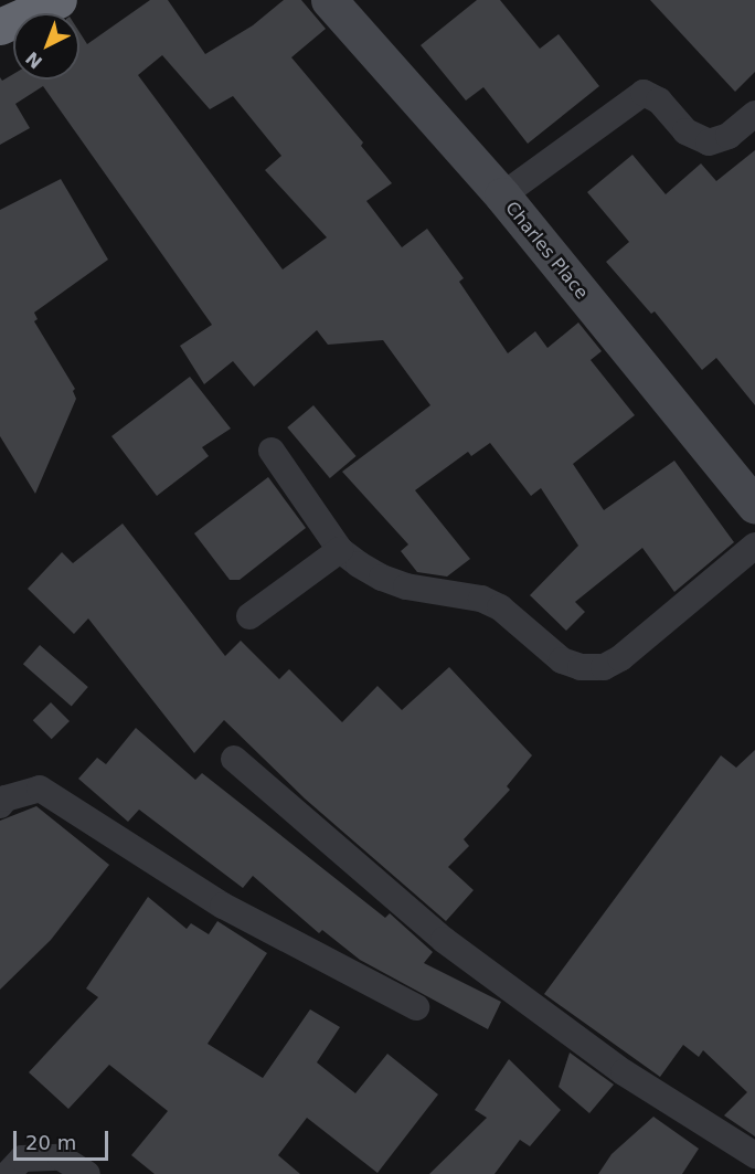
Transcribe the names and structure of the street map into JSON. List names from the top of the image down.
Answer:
{
  "streets": {
    "street": ["Charles Place"]
  },
  "scale_bar": "20 m",
  "north": "bottom left"
}
